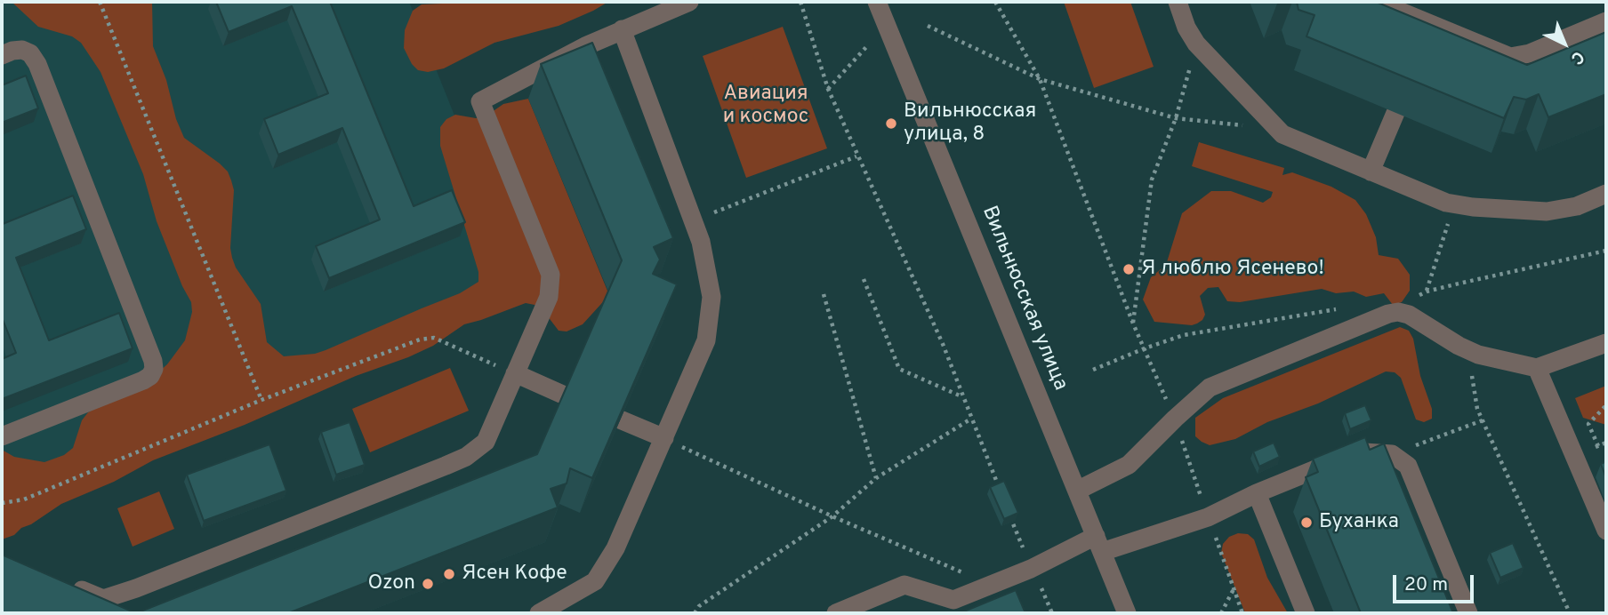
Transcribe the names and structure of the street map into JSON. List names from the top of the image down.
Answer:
{
  "streets": {
    "street": ["Вильнюсская улица"]
  },
  "parks": ["Авиация и космос"],
  "places": [
    "Вильнюсская улица, 8",
    "Я люблю Ясенево!",
    "Буханка",
    "Ясен Кофе",
    "Ozon"
  ],
  "scale_bar": "20 m",
  "north": "bottom right"
}
